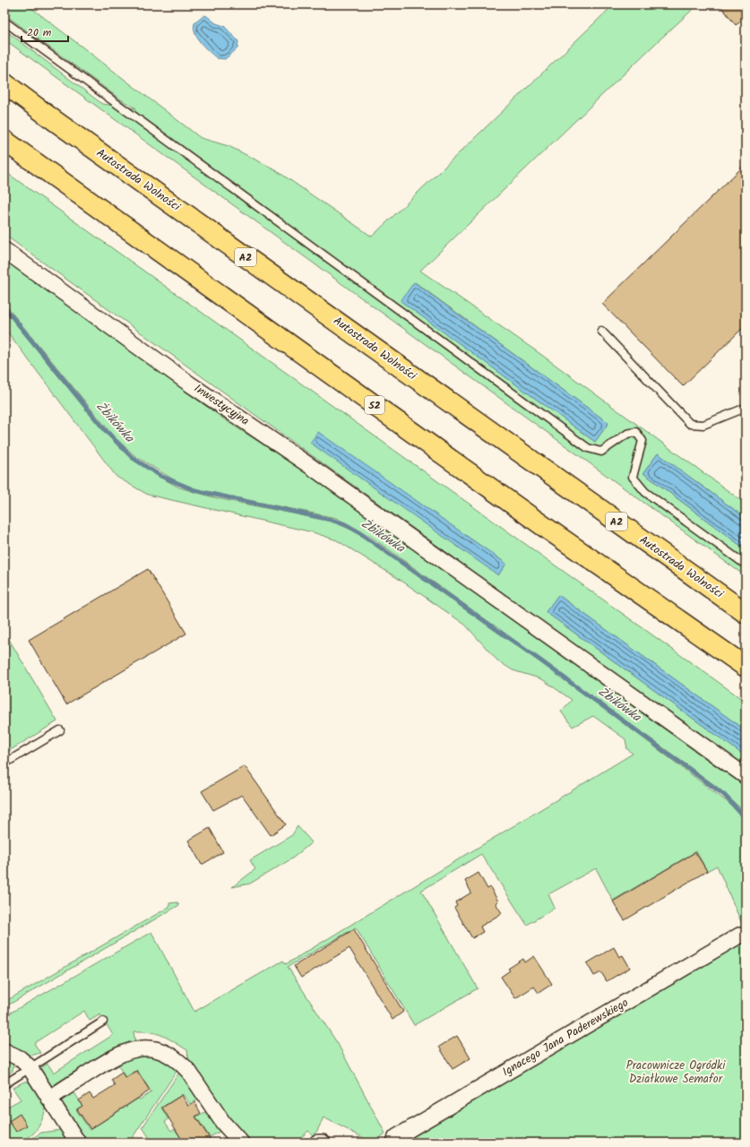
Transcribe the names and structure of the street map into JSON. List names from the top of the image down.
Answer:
{
  "streets": {
    "highway": ["Autostrada Wolności", "A2", "S2"],
    "street": ["Inwestycyjna", "Ignacego Jana Paderewskiego"]
  },
  "water": ["Żbikówka"],
  "parks": ["Pracownicze Ogródki Działkowe Semafor"],
  "scale_bar": "20 m"
}
